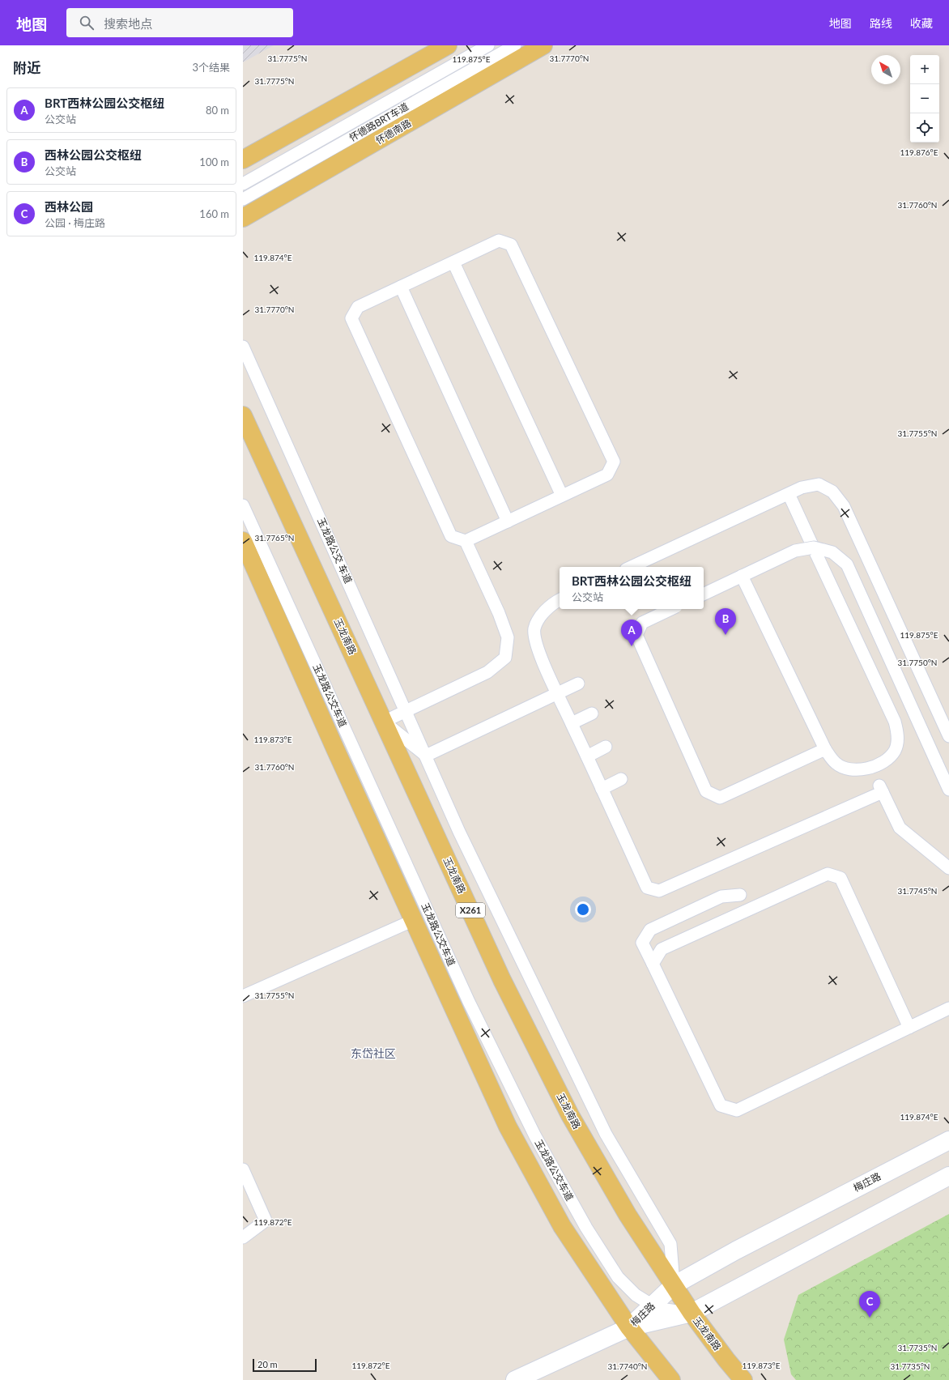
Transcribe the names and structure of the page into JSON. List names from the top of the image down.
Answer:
{
  "streets": {
    "main road": [
      "怀德南路",
      "玉龙南路",
      "X261",
      "梅庄路"
    ],
    "lane": ["怀德路BRT车道", "玉龙路公交 车道", "玉龙路公交车道"]
  },
  "crossings": [
    ["玉龙南路", "玉龙路公交车道"],
    ["玉龙南路", "梅庄路"],
    ["玉龙路公交车道", "梅庄路"]
  ],
  "districts": ["东岱社区"],
  "scale_bar": "20 m",
  "north": "top left",
  "page": {
    "header": "地图",
    "search": "搜索地点",
    "nav": ["地图", "路线", "收藏"],
    "heading": ["附近", "3个结果"],
    "map_buttons": ["+", "−"],
    "list": [
      {
        "mark": "A",
        "name": "BRT西林公园公交枢纽",
        "note": "公交站",
        "value": "80 m"
      },
      {
        "mark": "B",
        "name": "西林公园公交枢纽",
        "note": "公交站",
        "value": "100 m"
      },
      {
        "mark": "C",
        "name": "西林公园",
        "note": "公园 · 梅庄路",
        "value": "160 m"
      }
    ],
    "popup": ["BRT西林公园公交枢纽", "公交站"],
    "pins": ["B", "A", "C"],
    "scale": "20 m"
  },
  "coordinates": [
    "31.7775°N",
    "31.7770°N",
    "119.875°E",
    "119.876°E",
    "31.7760°N",
    "119.874°E",
    "31.7755°N",
    "31.7765°N",
    "31.7750°N",
    "119.873°E",
    "31.7745°N",
    "119.872°E",
    "31.7735°N",
    "31.7740°N"
  ]
}
